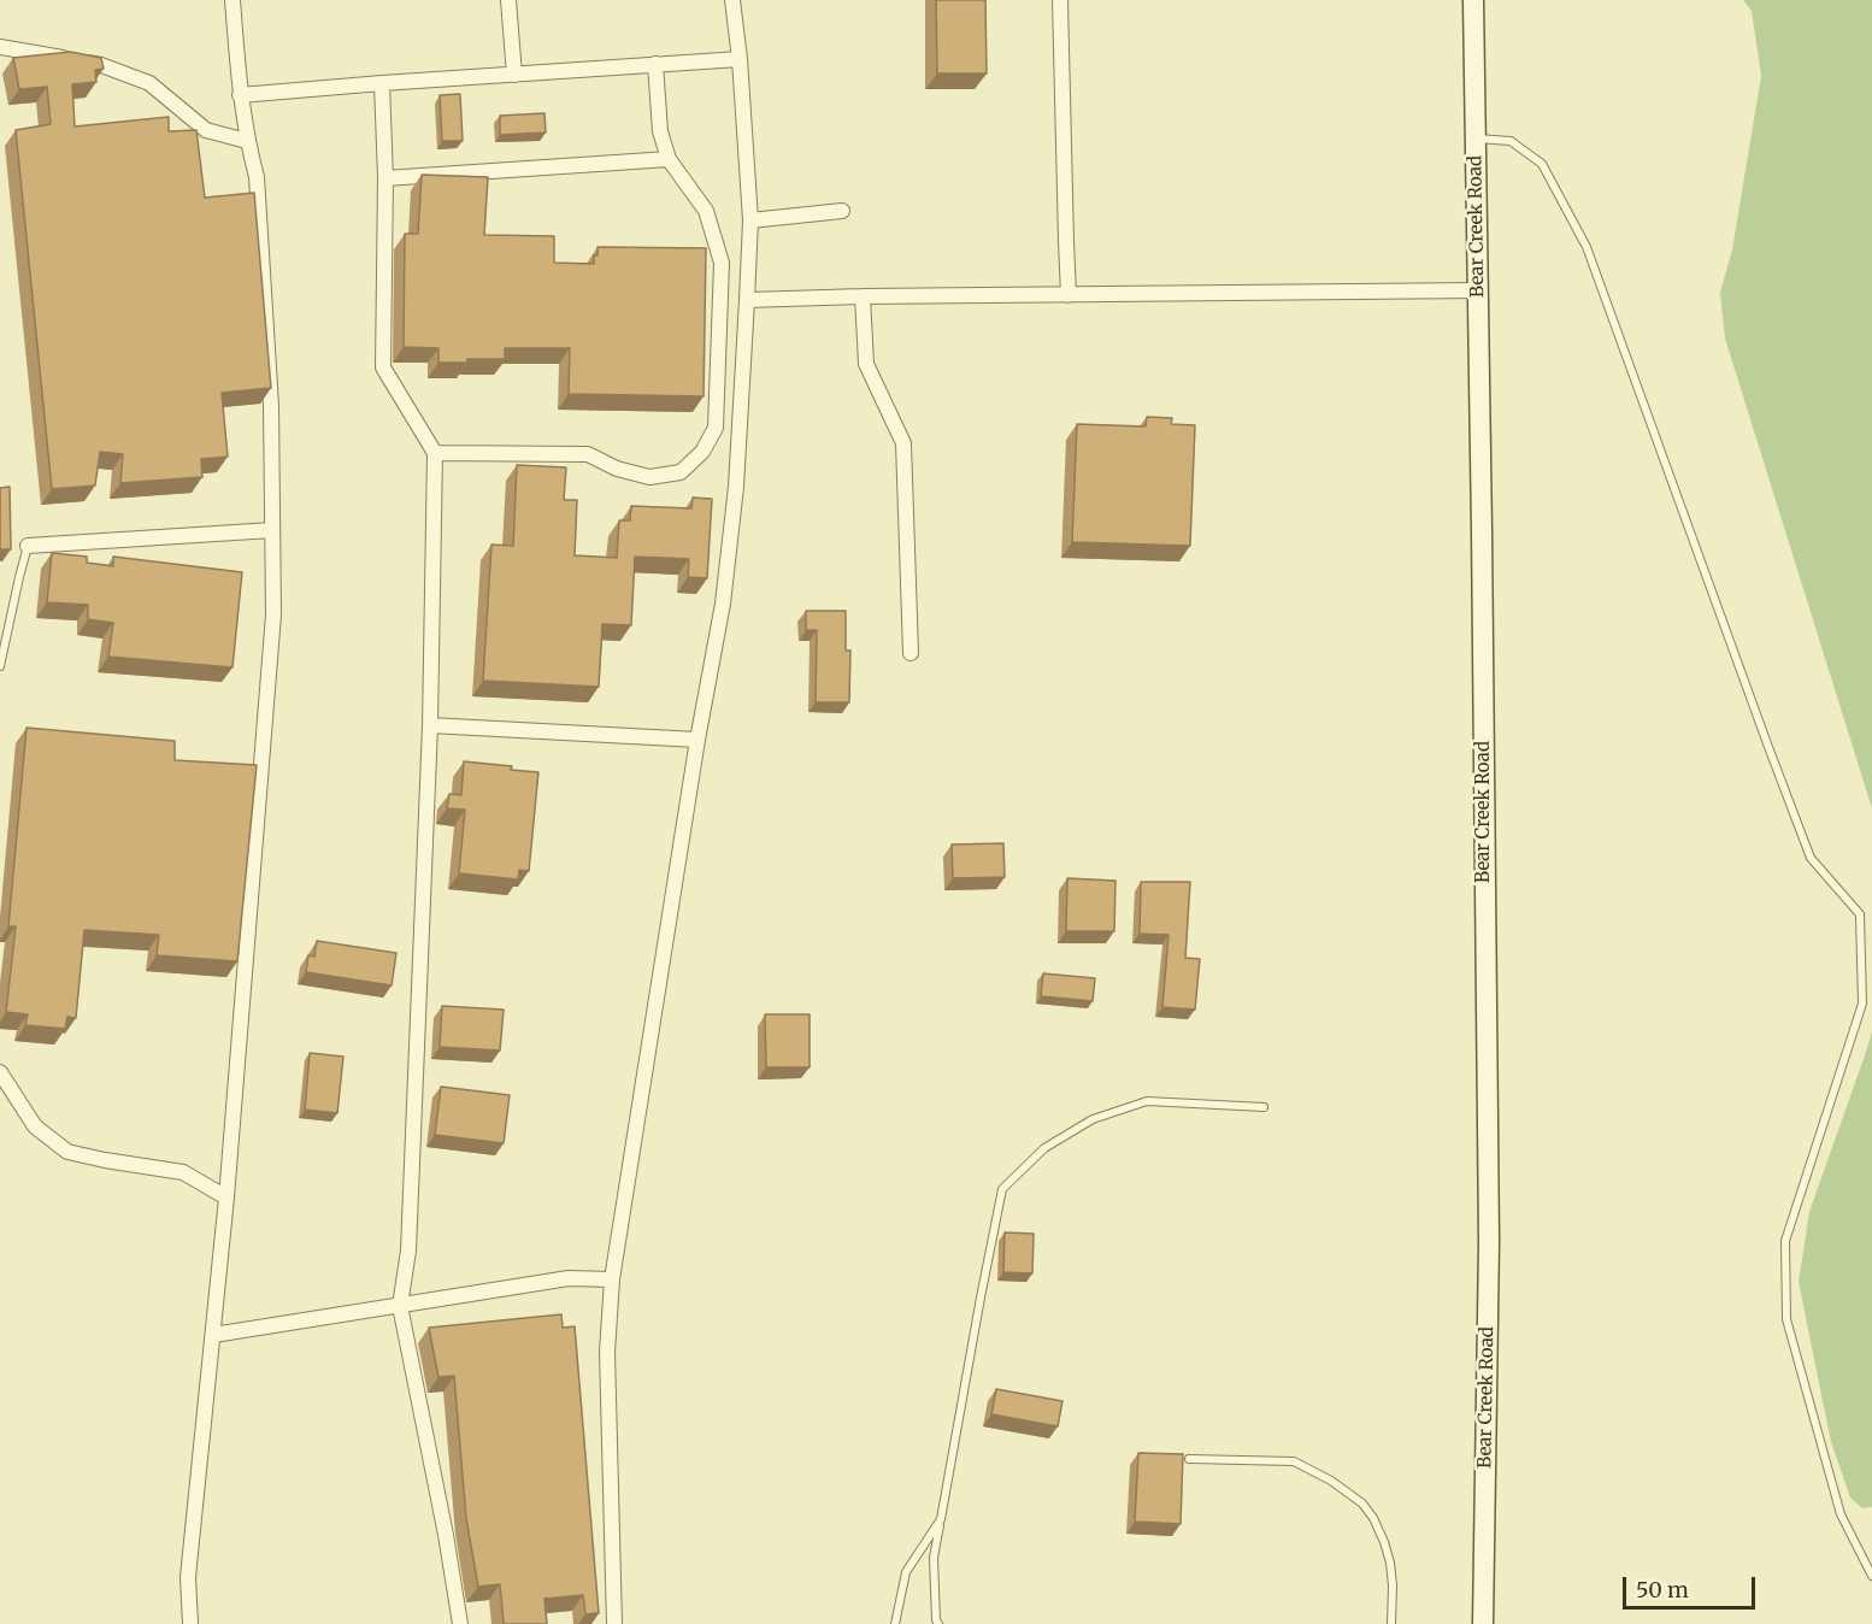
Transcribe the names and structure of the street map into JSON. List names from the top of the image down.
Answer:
{
  "streets": {
    "street": ["Bear Creek Road"]
  },
  "scale_bar": "50 m"
}
